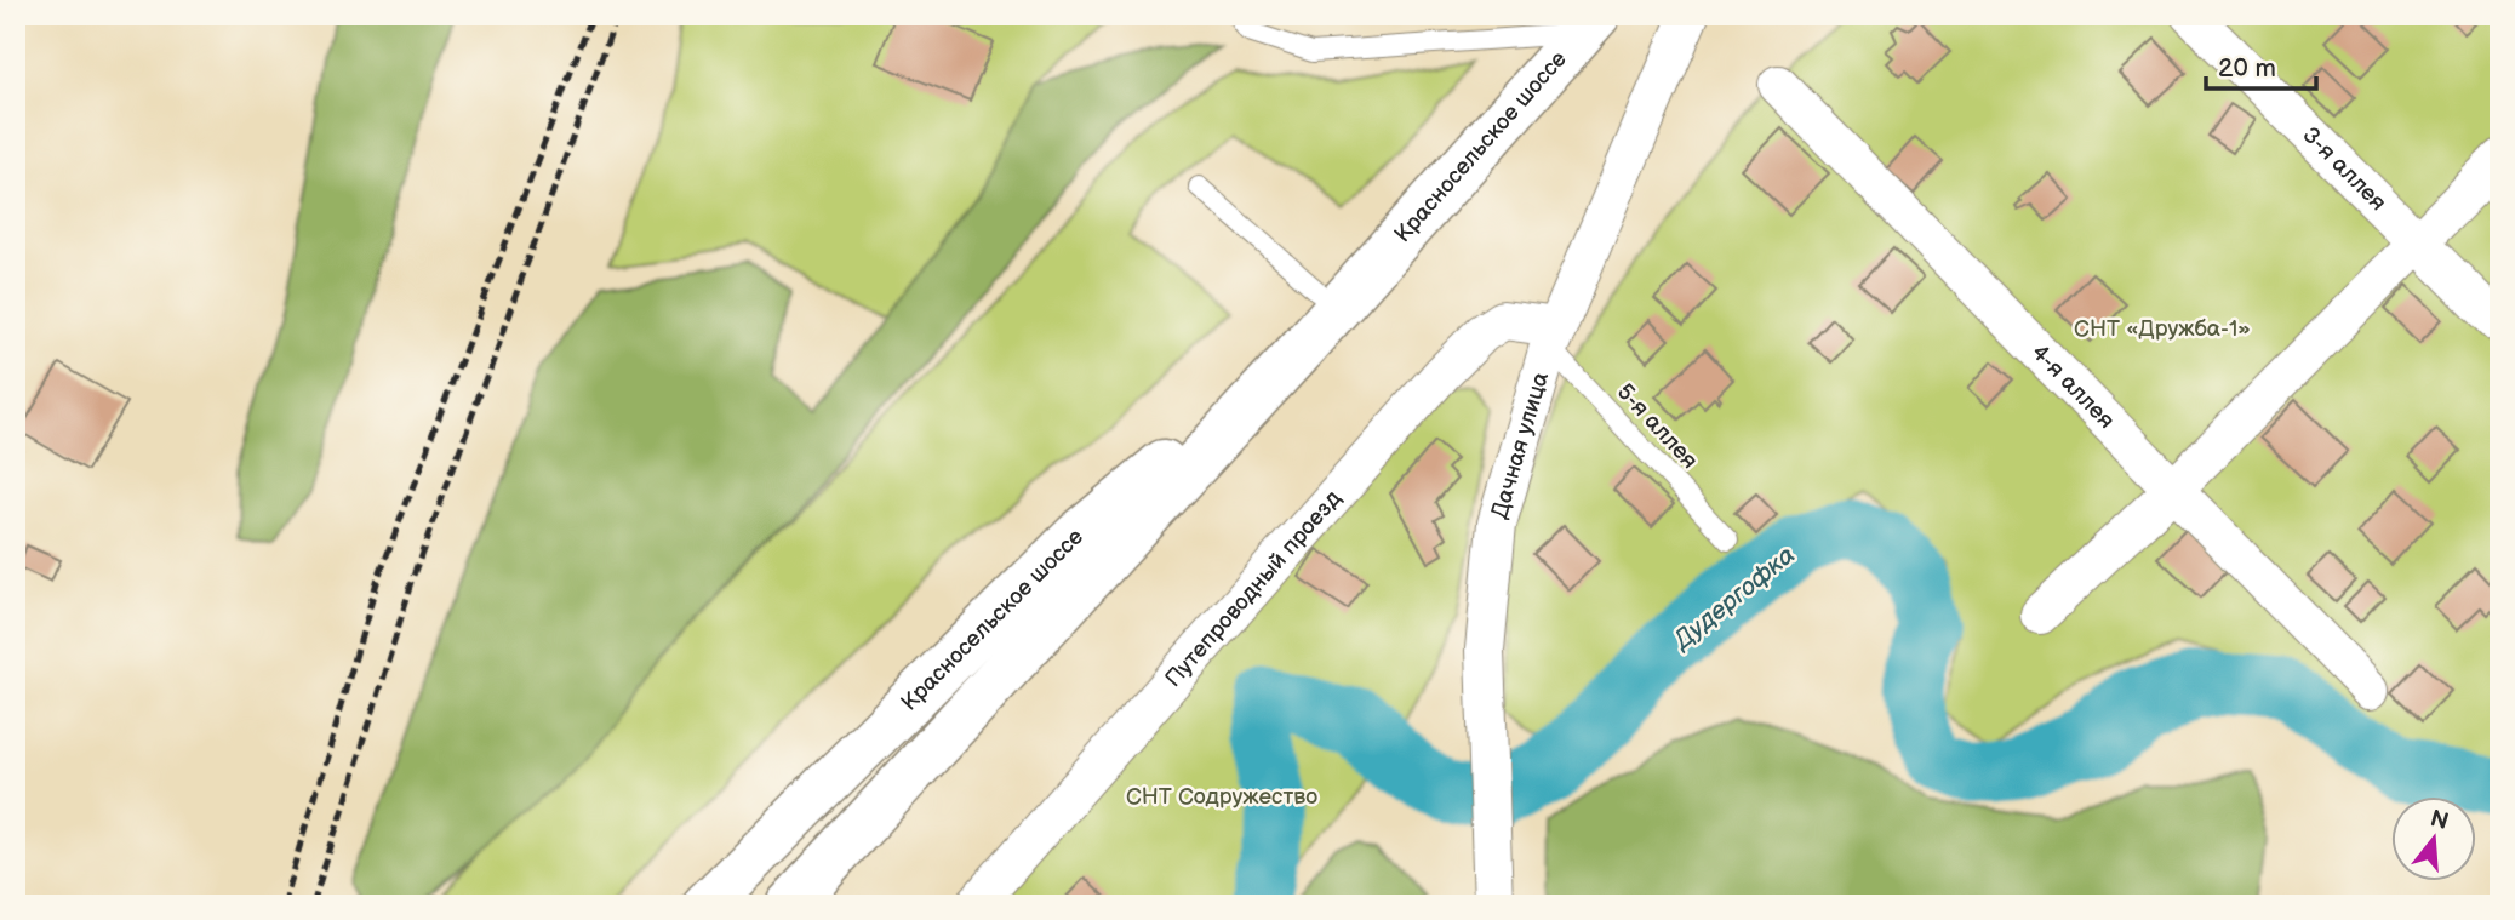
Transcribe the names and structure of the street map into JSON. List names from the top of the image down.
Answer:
{
  "streets": {
    "highway": ["Красносельское шоссе"],
    "street": [
      "3-я аллея",
      "4-я аллея",
      "Дачная улица",
      "Путепроводный проезд"
    ],
    "lane": ["5-я аллея"]
  },
  "crossings": [
    ["5-я аллея", "Дачная улица"],
    ["5-я аллея", "Путепроводный проезд"],
    ["Дачная улица", "Путепроводный проезд"]
  ],
  "water": ["Дудергофка"],
  "parks": ["СНТ «Дружба-1»", "СНТ Содружество"],
  "scale_bar": "20 m",
  "north": "top"
}
